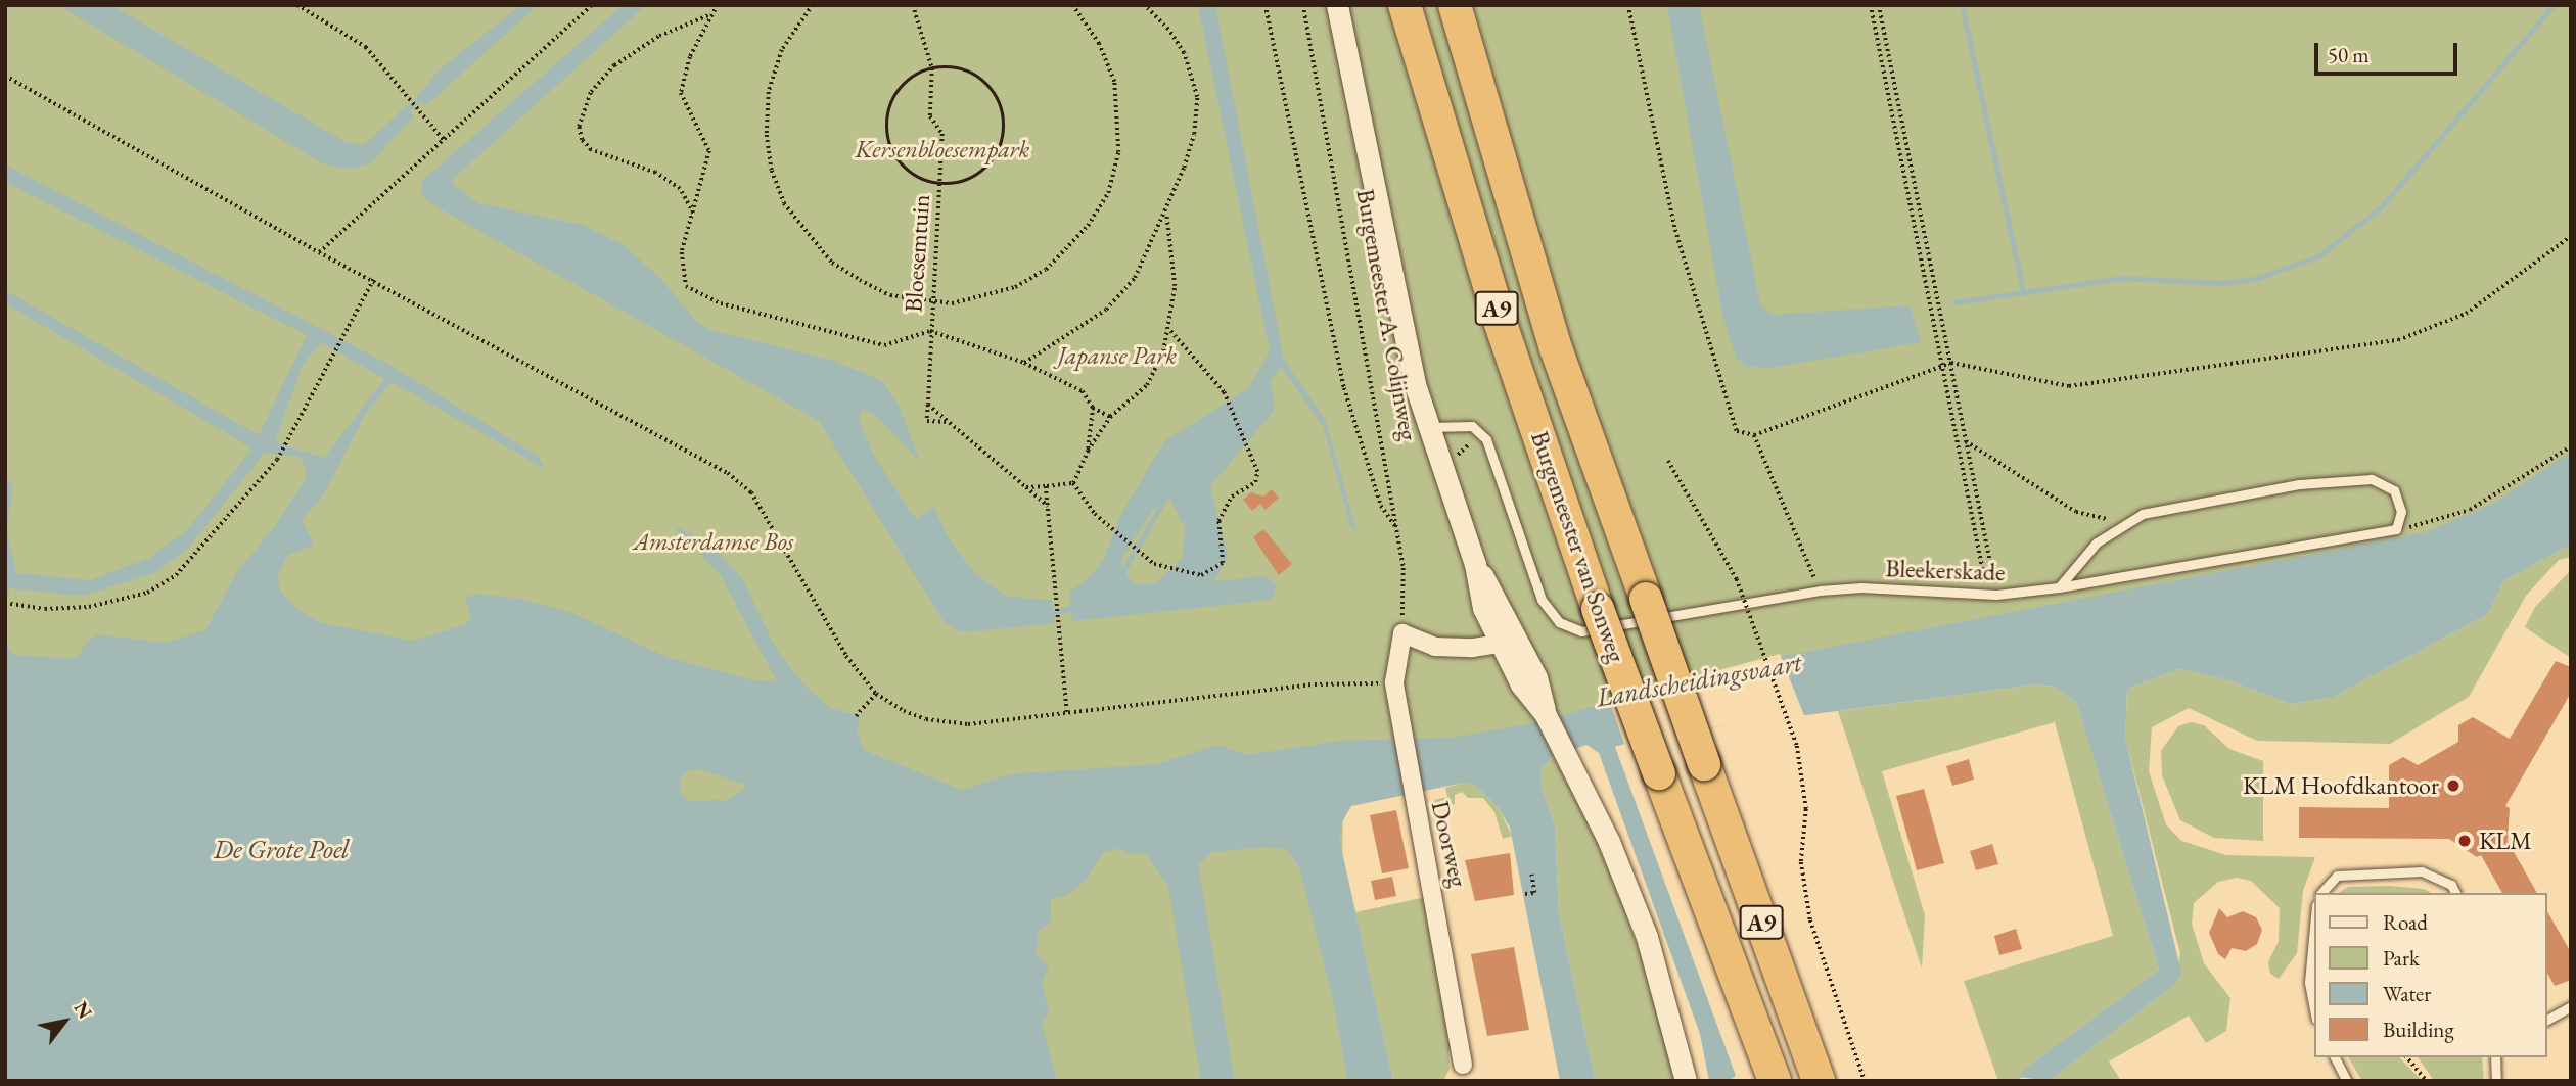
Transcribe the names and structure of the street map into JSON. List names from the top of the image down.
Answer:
{
  "streets": {
    "highway": ["A9", "Burgemeester van Sonweg"],
    "street": ["Burgemeester A. Colijnweg", "Doorweg"],
    "lane": ["Bleekerskade"],
    "path": ["Bloesemtuin"]
  },
  "crossings": [
    ["Burgemeester A. Colijnweg", "Bleekerskade"],
    ["Burgemeester A. Colijnweg", "Doorweg"]
  ],
  "water": ["Landscheidingsvaart", "De Grote Poel"],
  "parks": ["Kersenbloesempark", "Japanse Park", "Amsterdamse Bos"],
  "places": ["KLM Hoofdkantoor", "KLM"],
  "legend": [
    "Road",
    "Park",
    "Water",
    "Building"
  ],
  "scale_bar": "50 m",
  "north": "top right"
}
